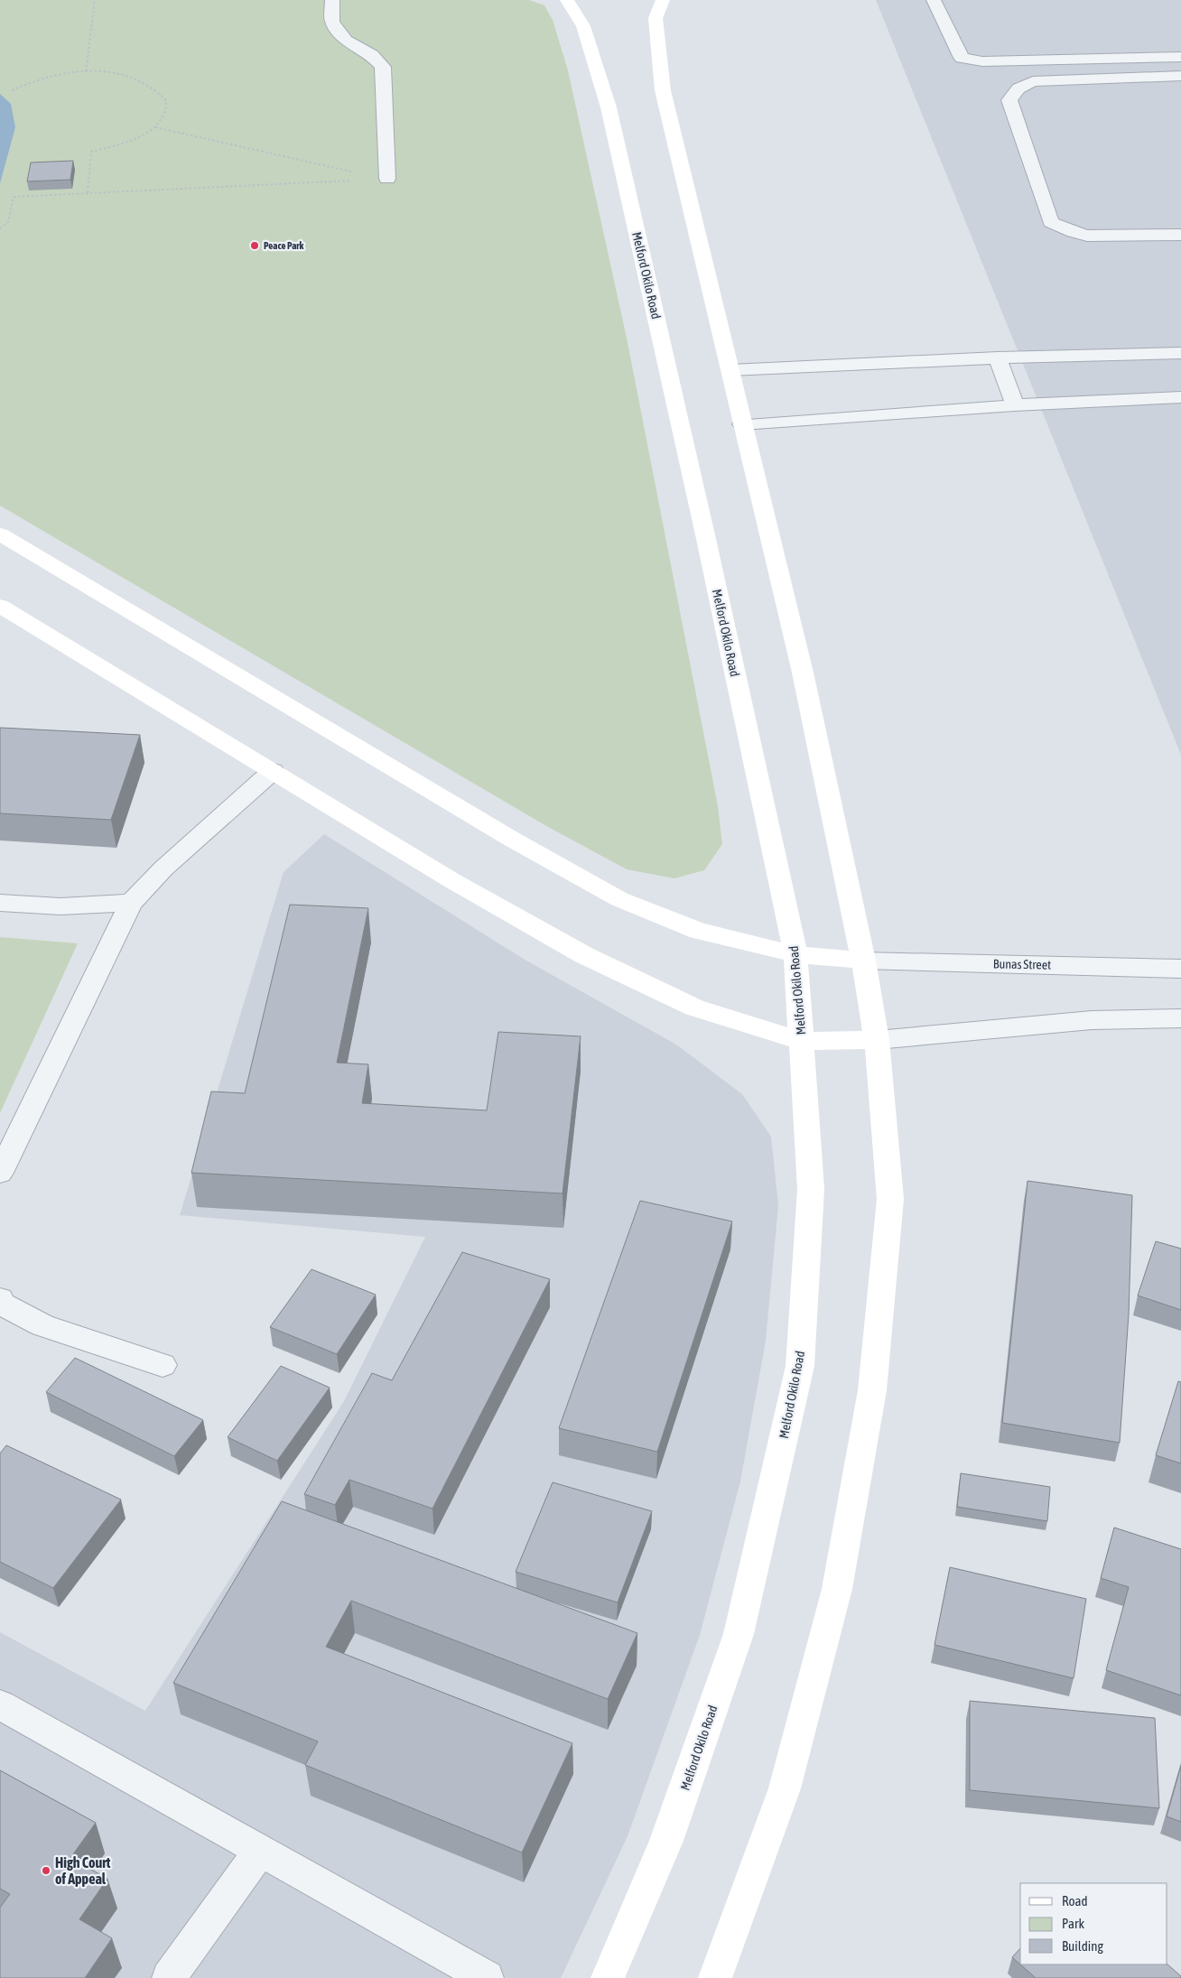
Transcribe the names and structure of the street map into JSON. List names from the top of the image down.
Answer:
{
  "streets": {
    "main road": ["Melford Okilo Road"],
    "street": ["Bunas Street"]
  },
  "places": ["Peace Park", "High Court of Appeal"],
  "legend": ["Road", "Park", "Building"]
}
